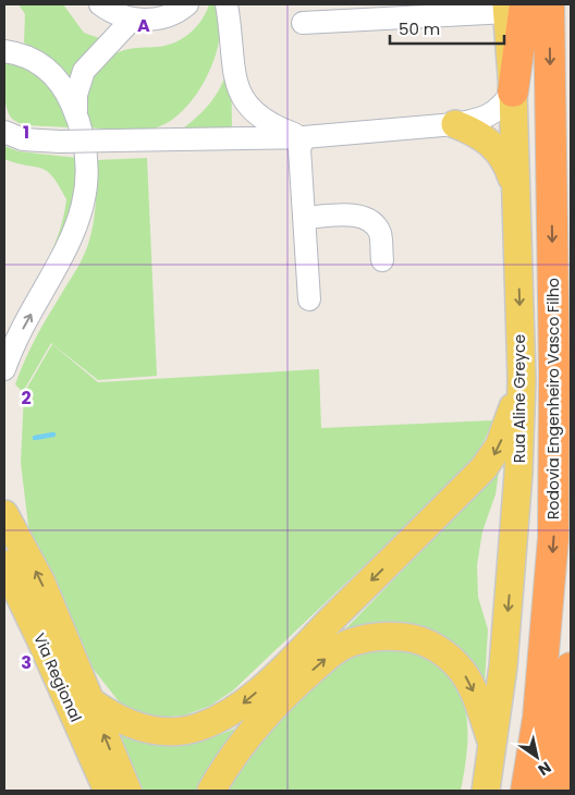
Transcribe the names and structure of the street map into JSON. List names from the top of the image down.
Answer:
{
  "streets": {
    "highway": ["Rodovia Engenheiro Vasco Filho"],
    "main road": ["Rua Aline Greyce", "Via Regional"]
  },
  "one_way": ["Rua Aline Greyce"],
  "scale_bar": "50 m",
  "north": "bottom right",
  "grid": {
    "columns": ["A"],
    "rows": ["1", "2", "3"]
  }
}
